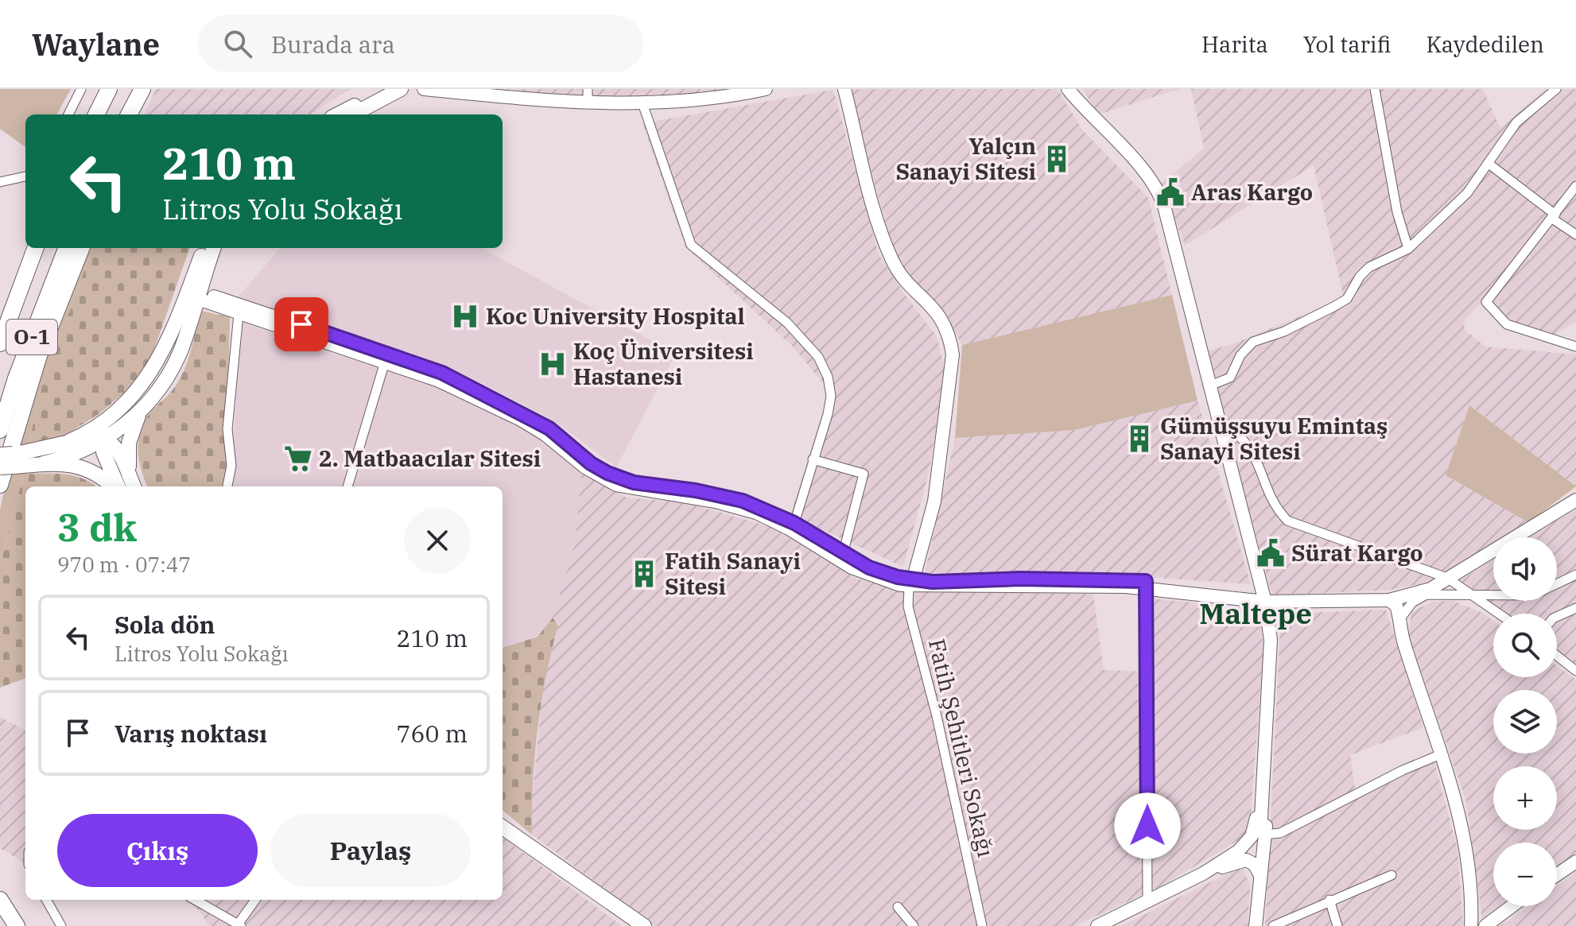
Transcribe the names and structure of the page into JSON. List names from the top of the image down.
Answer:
{
  "streets": {
    "highway": ["O-1"],
    "street": ["Fatih Şehitleri Sokağı"]
  },
  "districts": ["Maltepe"],
  "places": {
    "building": ["Yalçın Sanayi Sitesi", "Gümüşsuyu Emintaş Sanayi Sitesi", "Fatih Sanayi Sitesi"],
    "public building": ["Aras Kargo", "Sürat Kargo"],
    "hospital": ["Koc University Hospital", "Koç Üniversitesi Hastanesi"],
    "supermarket": ["2. Matbaacılar Sitesi"]
  },
  "page": {
    "header": "Waylane",
    "search": "Burada ara",
    "nav": ["Harita", "Yol tarifi", "Kaydedilen"],
    "turn": ["210 m", "Litros Yolu Sokağı"],
    "heading": ["3 dk", "970 m · 07:47"],
    "map_buttons": ["+", "−"],
    "list": [
      {
        "name": "Sola dön",
        "note": "Litros Yolu Sokağı",
        "value": "210 m"
      },
      {
        "name": "Varış noktası",
        "value": "760 m"
      }
    ],
    "buttons": ["Çıkış", "Paylaş"]
  }
}
